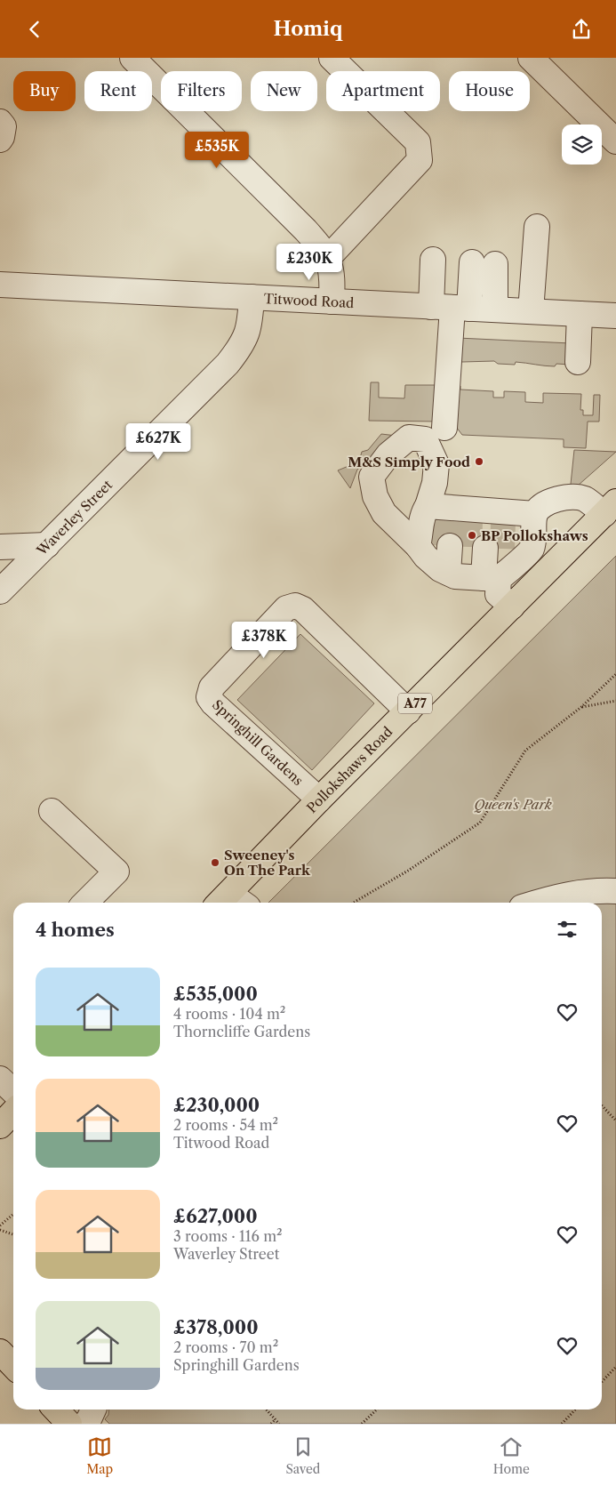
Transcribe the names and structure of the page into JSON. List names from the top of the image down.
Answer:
{
  "streets": {
    "main road": ["A77", "Pollokshaws Road"],
    "street": ["Titwood Road", "Waverley Street", "Springhill Gardens"]
  },
  "crossings": [
    ["Titwood Road", "Waverley Street"],
    ["Springhill Gardens", "Pollokshaws Road"]
  ],
  "parks": ["Queen's Park"],
  "places": ["M&S Simply Food", "BP Pollokshaws", "Sweeney's On The Park"],
  "page": {
    "header": "Homiq",
    "chip": [
      "Buy",
      "Rent",
      "Filters",
      "New",
      "Apartment",
      "House"
    ],
    "price": [
      "£535K",
      "£230K",
      "£627K",
      "£378K"
    ],
    "heading": "4 homes",
    "list": [
      {
        "name": "£535,000",
        "note": "4 rooms · 104 m² · Thorncliffe Gardens"
      },
      {
        "name": "£230,000",
        "note": "2 rooms · 54 m² · Titwood Road"
      },
      {
        "name": "£627,000",
        "note": "3 rooms · 116 m² · Waverley Street"
      },
      {
        "name": "£378,000",
        "note": "2 rooms · 70 m² · Springhill Gardens"
      }
    ],
    "tabs": ["Map", "Saved", "Home"]
  }
}
